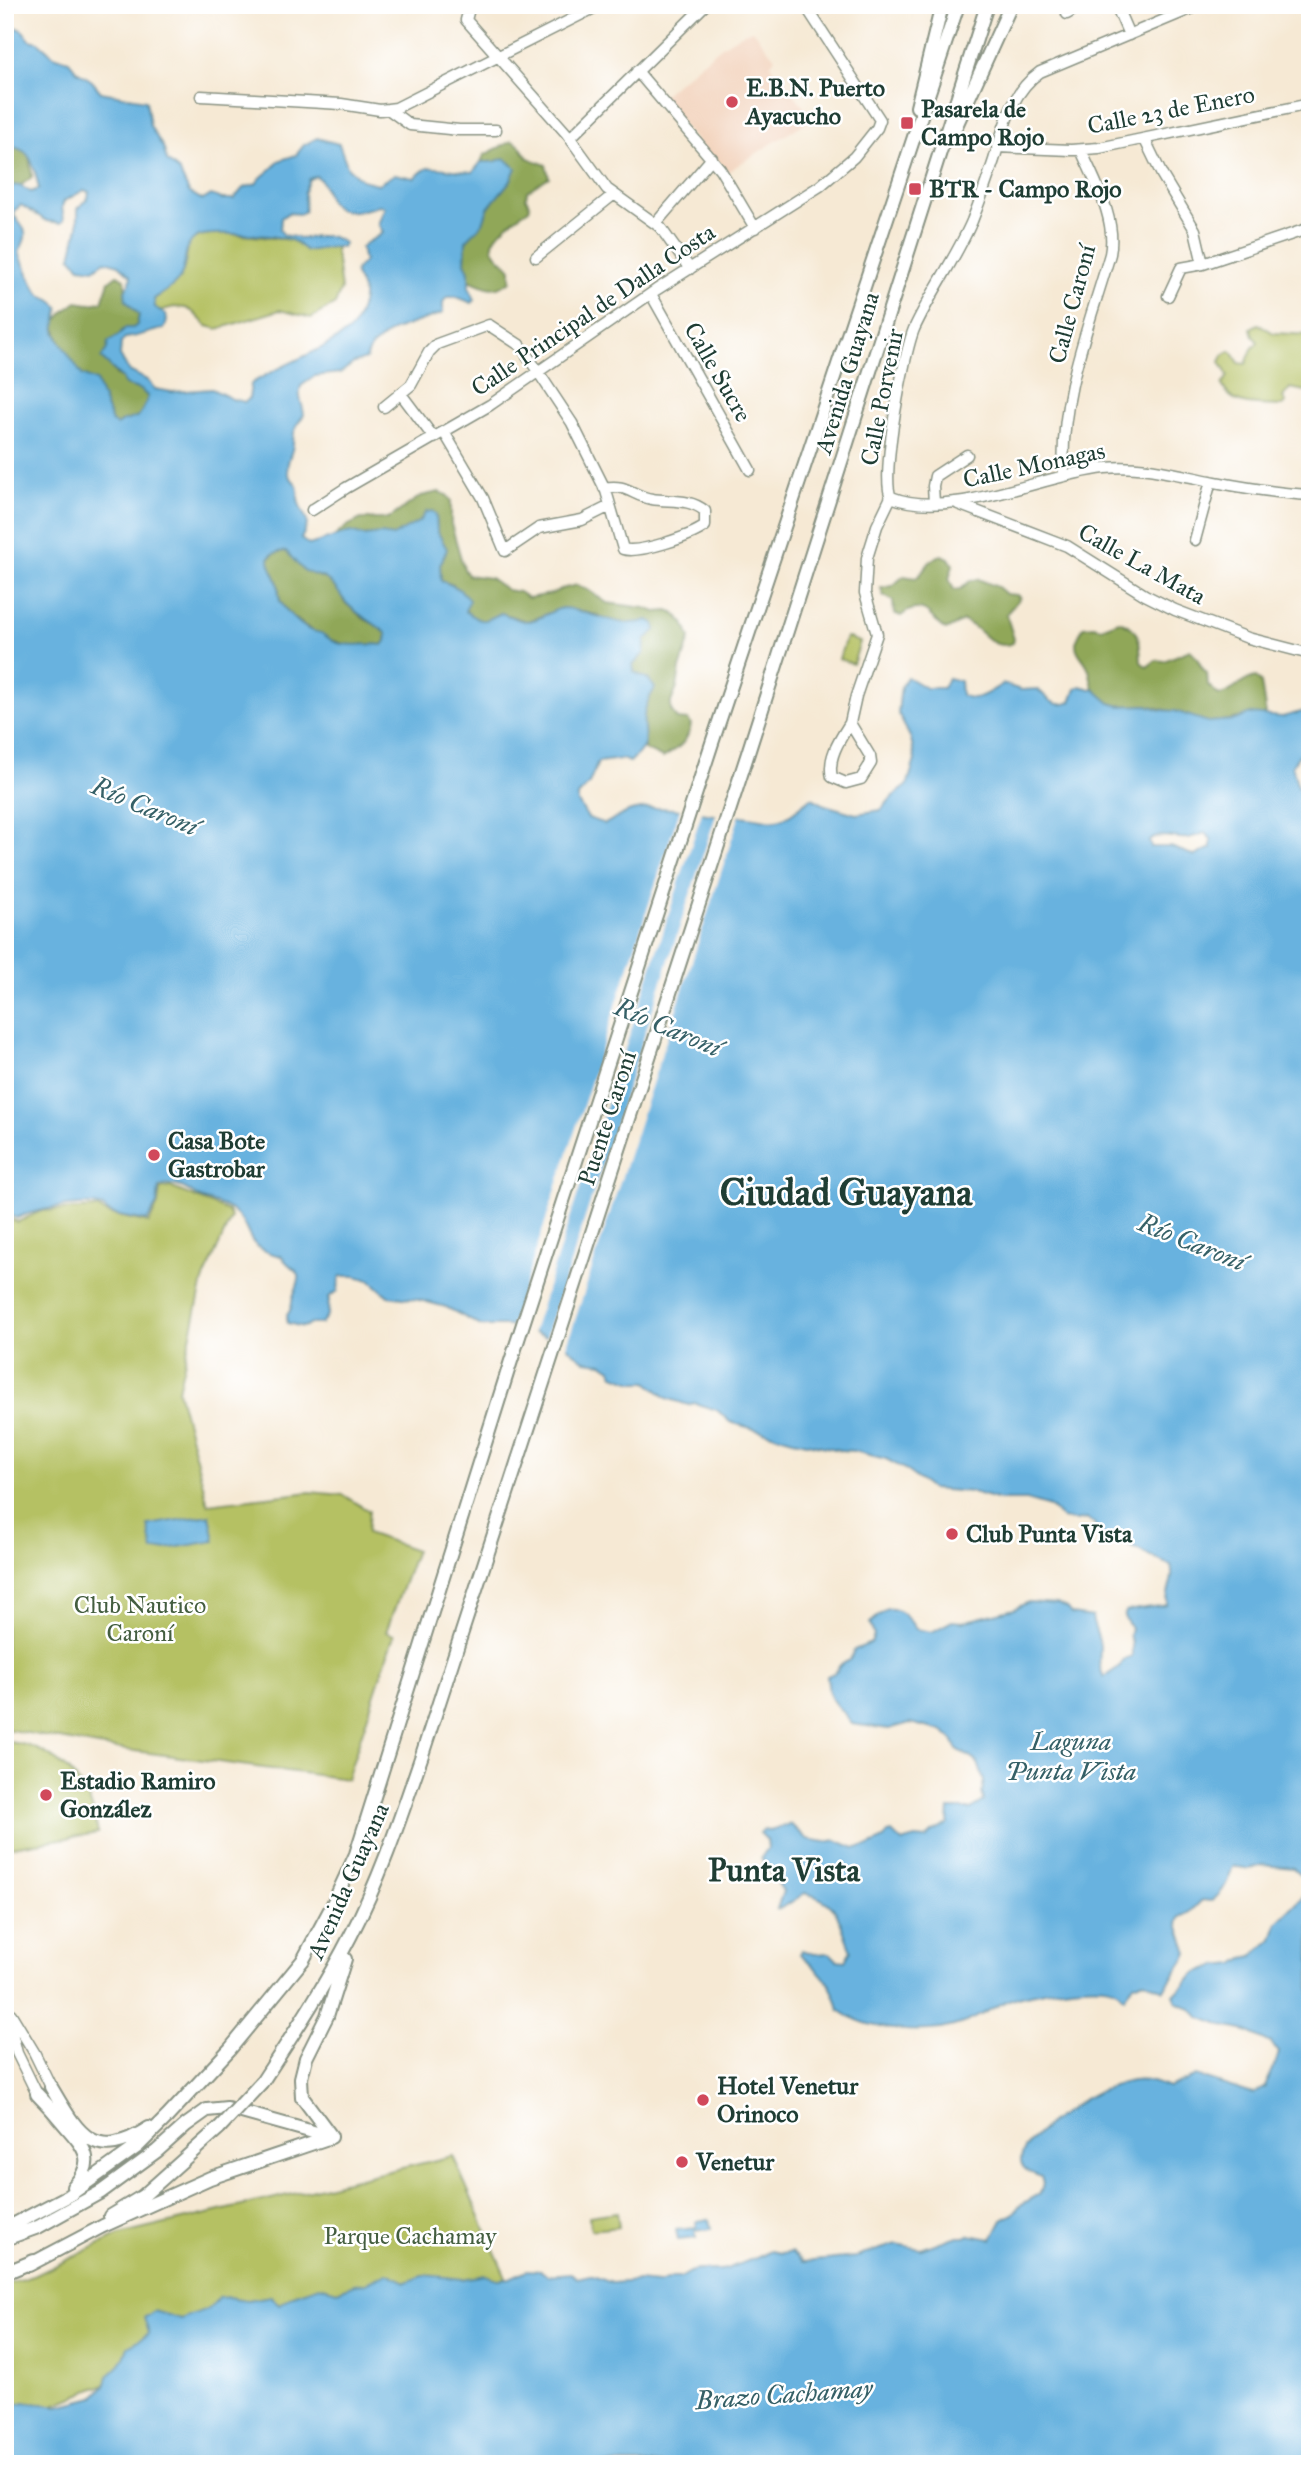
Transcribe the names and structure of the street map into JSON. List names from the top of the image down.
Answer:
{
  "streets": {
    "main road": ["Avenida Guayana", "Puente Caroní"],
    "street": [
      "Calle 23 de Enero",
      "Calle Caroní",
      "Calle Principal de Dalla Costa",
      "Calle Sucre",
      "Calle Porvenir",
      "Calle Monagas",
      "Calle La Mata"
    ]
  },
  "crossings": [
    ["Calle 23 de Enero", "Calle Caroní"],
    ["Calle 23 de Enero", "Calle Porvenir"],
    ["Calle Caroní", "Calle Monagas"],
    ["Calle Principal de Dalla Costa", "Calle Sucre"],
    ["Avenida Guayana", "Puente Caroní"],
    ["Calle Porvenir", "Calle Monagas"],
    ["Calle Monagas", "Calle La Mata"]
  ],
  "districts": ["Ciudad Guayana", "Punta Vista"],
  "water": ["Río Caroní", "Laguna Punta Vista", "Brazo Cachamay"],
  "parks": ["Club Nautico Caroní", "Parque Cachamay"],
  "places": {
    "other": [
      "E.B.N. Puerto Ayacucho",
      "Casa Bote Gastrobar",
      "Club Punta Vista",
      "Estadio Ramiro González",
      "Hotel Venetur Orinoco",
      "Venetur"
    ],
    "transit": ["Pasarela de Campo Rojo", "BTR - Campo Rojo"]
  }
}
